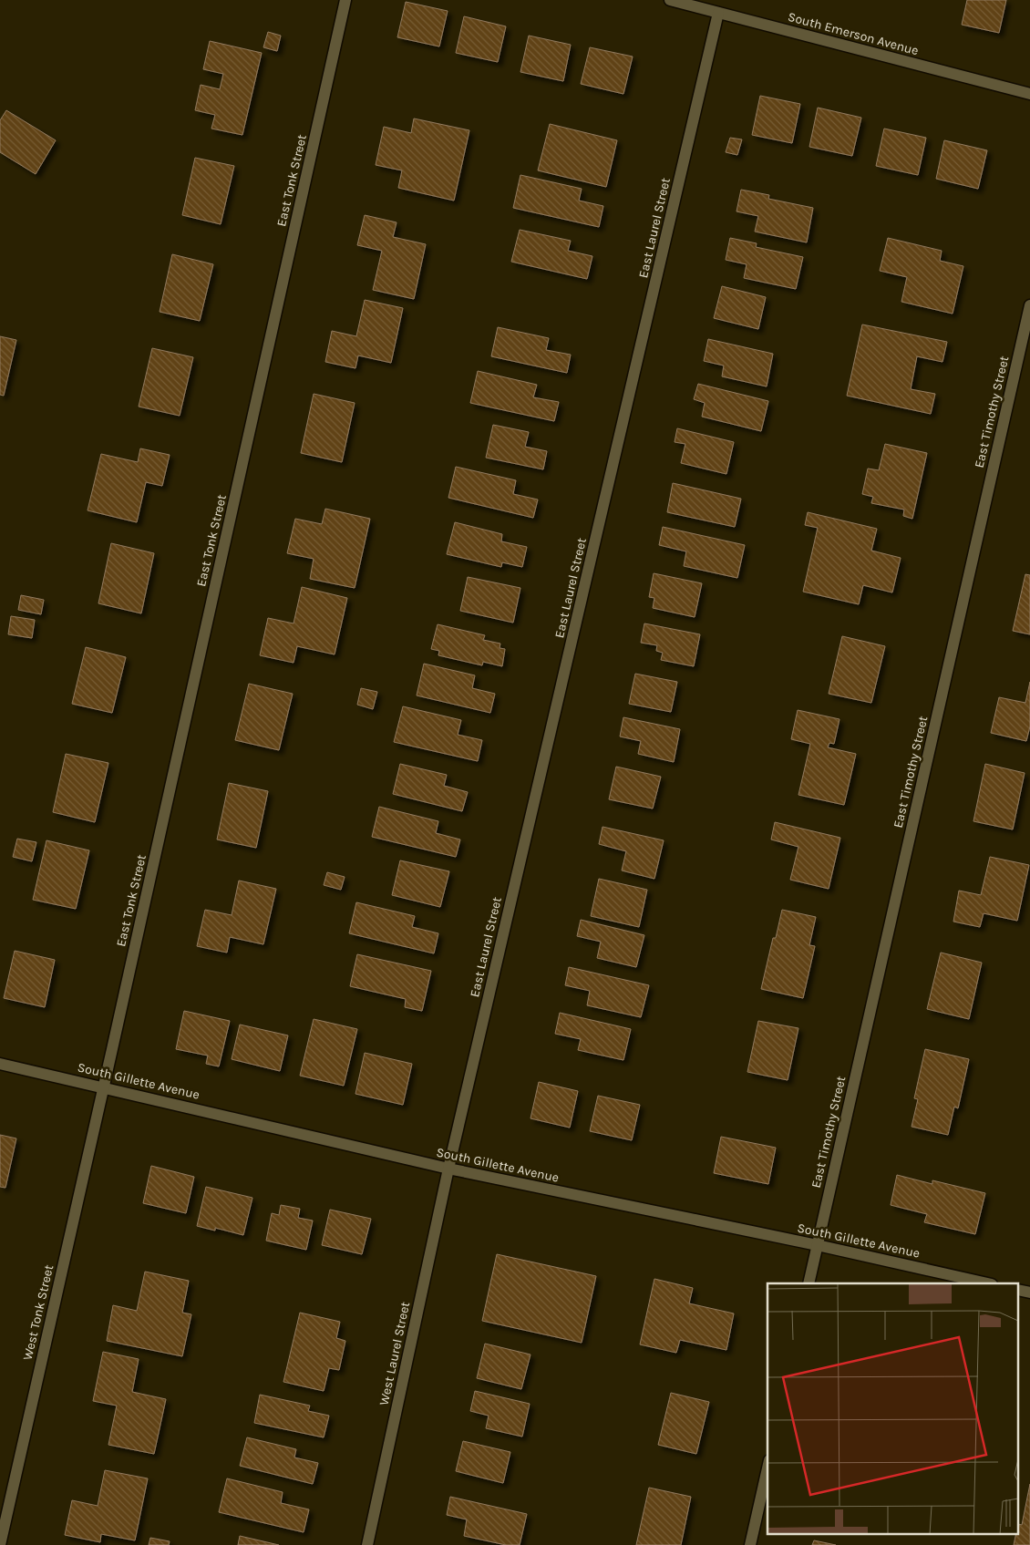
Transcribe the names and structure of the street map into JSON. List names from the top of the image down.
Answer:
{
  "streets": {
    "street": [
      "South Emerson Avenue",
      "East Tonk Street",
      "East Laurel Street",
      "East Timothy Street",
      "South Gillette Avenue",
      "West Tonk Street",
      "West Laurel Street"
    ]
  },
  "crossings": [
    ["South Emerson Avenue", "East Laurel Street"],
    ["East Tonk Street", "South Gillette Avenue"],
    ["East Tonk Street", "West Tonk Street"],
    ["East Laurel Street", "South Gillette Avenue"],
    ["East Laurel Street", "West Laurel Street"],
    ["East Timothy Street", "South Gillette Avenue"],
    ["South Gillette Avenue", "West Tonk Street"],
    ["South Gillette Avenue", "West Laurel Street"]
  ]
}
